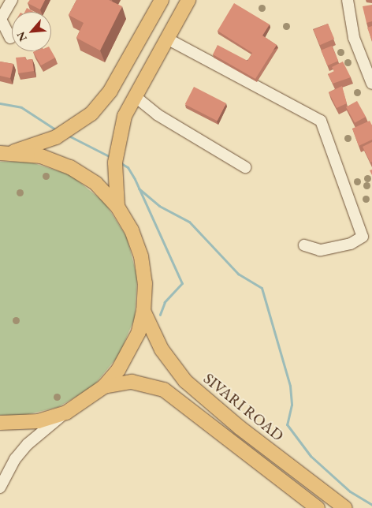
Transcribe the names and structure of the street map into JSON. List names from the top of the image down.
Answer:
{
  "streets": {
    "main road": ["SIVARI ROAD"]
  },
  "north": "bottom left"
}
